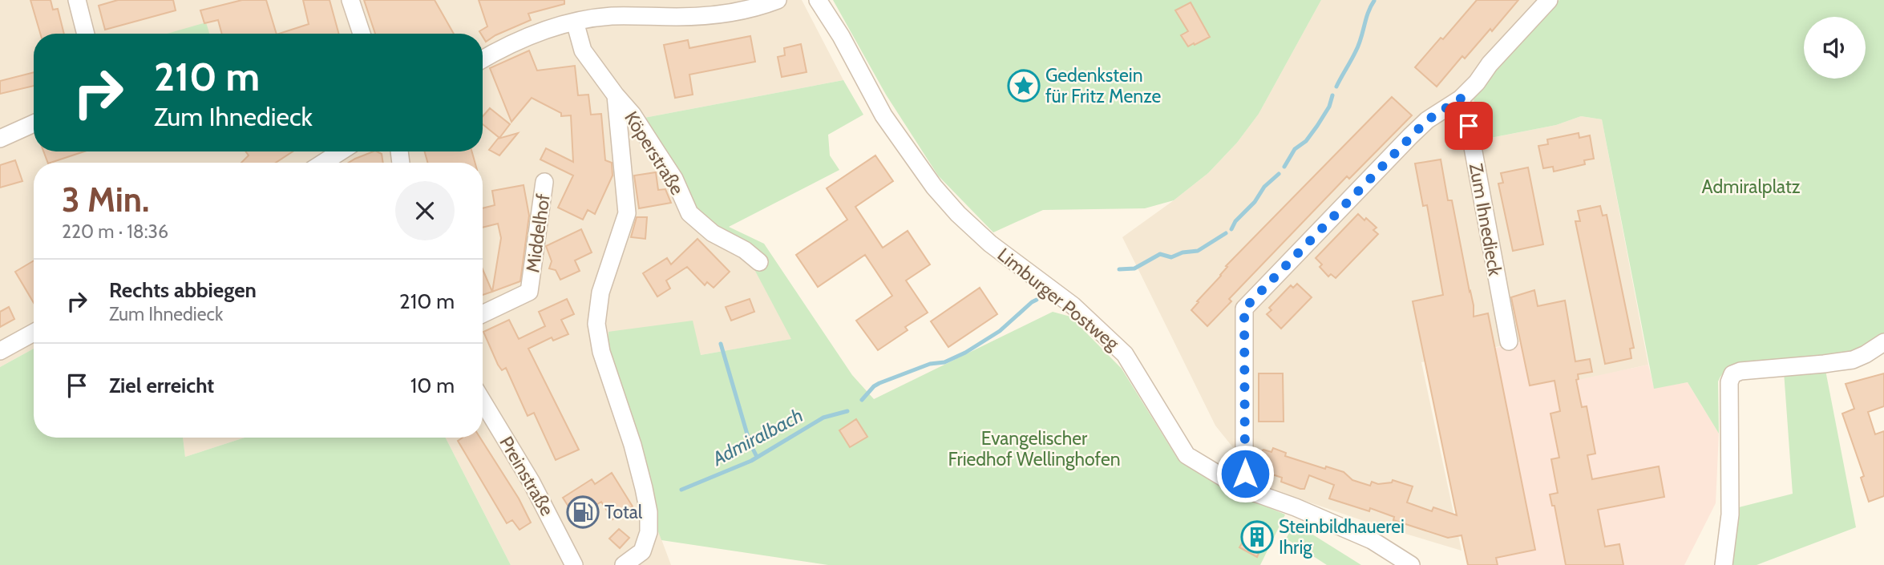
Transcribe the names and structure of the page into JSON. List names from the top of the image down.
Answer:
{
  "streets": {
    "street": [
      "Köperstraße",
      "Zum Ihnedieck",
      "Middelhof",
      "Limburger Postweg",
      "Preinstraße"
    ]
  },
  "water": ["Admiralbach"],
  "parks": ["Admiralplatz", "Evangelischer Friedhof Wellinghofen"],
  "places": {
    "place": ["Gedenkstein für Fritz Menze"],
    "fuel station": ["Total"],
    "building": ["Steinbildhauerei Ihrig"]
  },
  "page": {
    "turn": ["210 m", "Zum Ihnedieck"],
    "heading": ["3 Min.", "220 m · 18:36"],
    "list": [
      {
        "name": "Rechts abbiegen",
        "note": "Zum Ihnedieck",
        "value": "210 m"
      },
      {
        "name": "Ziel erreicht",
        "value": "10 m"
      }
    ]
  }
}
